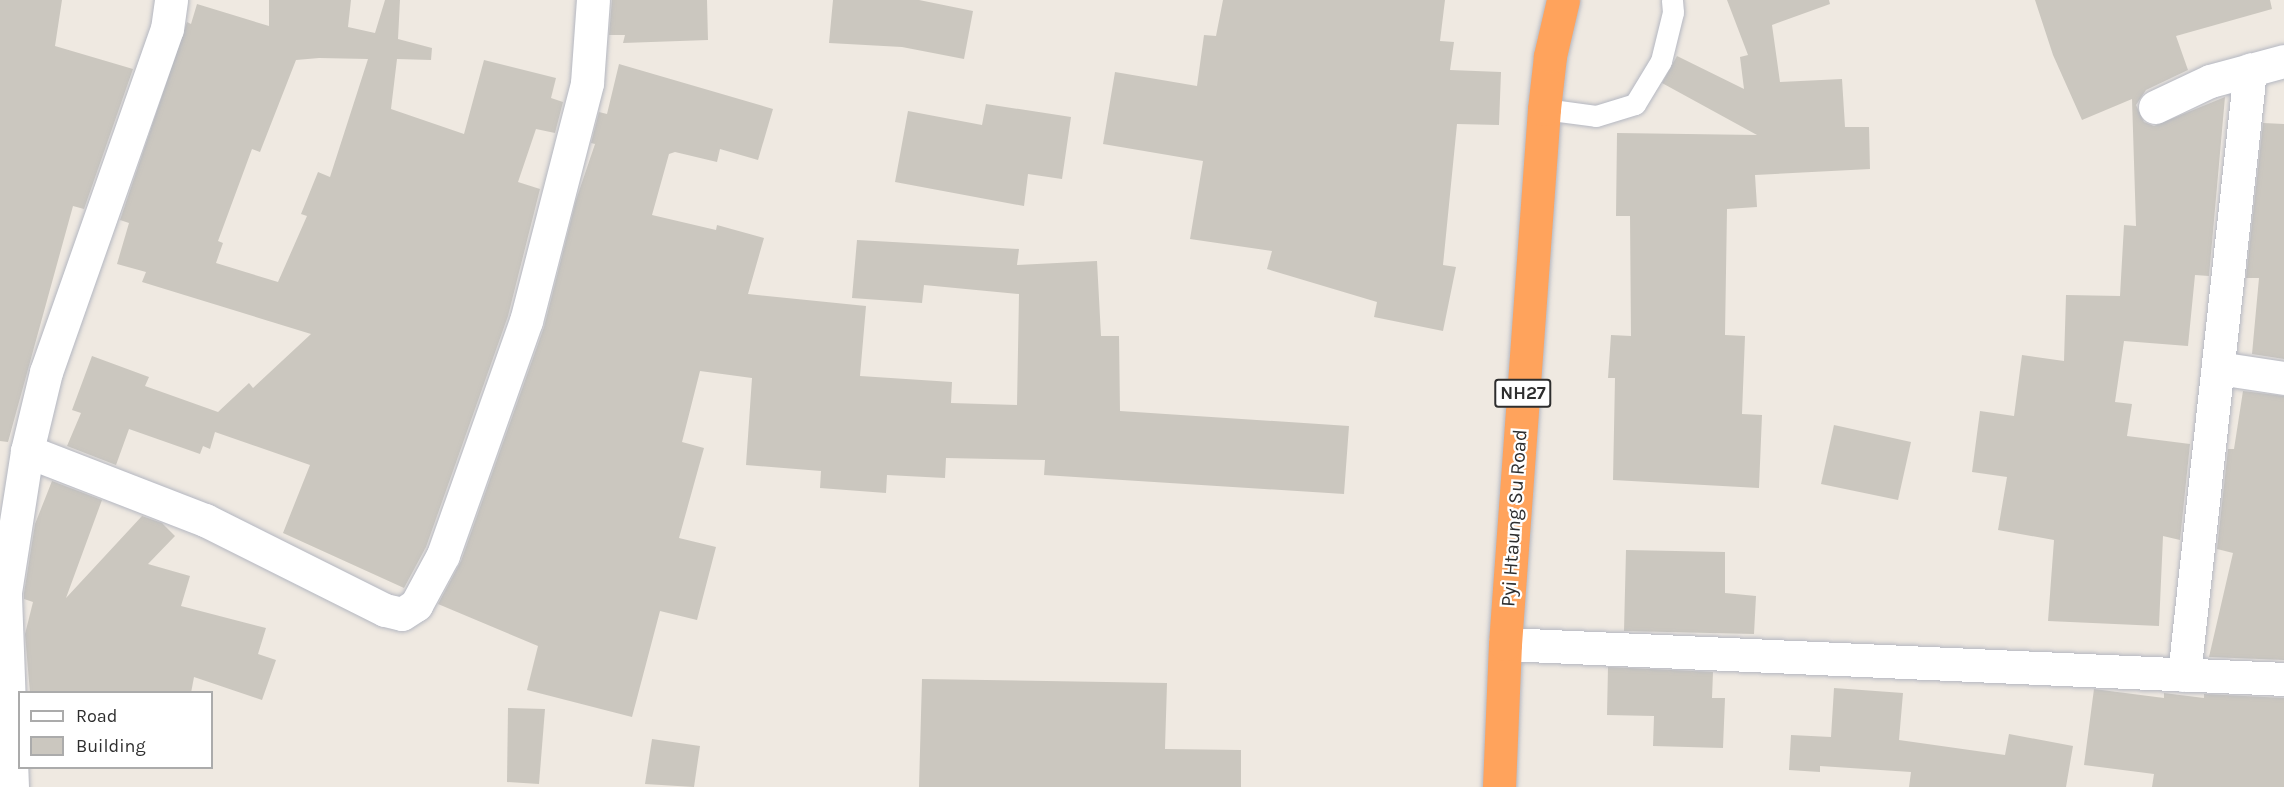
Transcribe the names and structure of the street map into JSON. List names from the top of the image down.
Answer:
{
  "streets": {
    "highway": ["NH27", "Pyi Htaung Su Road"]
  },
  "legend": ["Road", "Building"]
}
